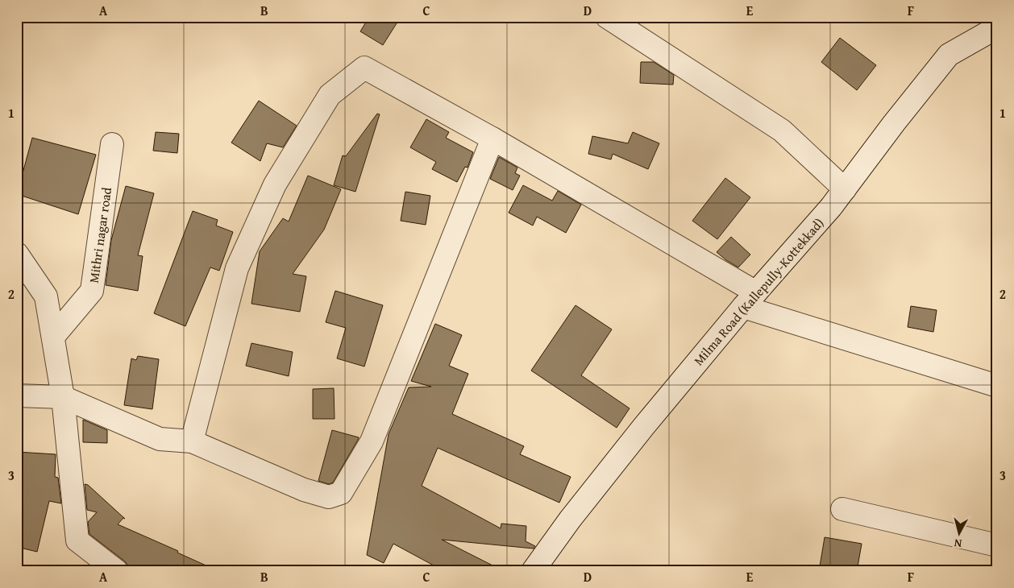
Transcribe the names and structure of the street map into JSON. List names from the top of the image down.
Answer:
{
  "streets": {
    "street": ["Mithri nagar road", "Milma Road (Kallepully-Kottekkad)"]
  },
  "north": "bottom",
  "grid": {
    "columns": [
      "A",
      "B",
      "C",
      "D",
      "E",
      "F"
    ],
    "rows": ["1", "2", "3"]
  }
}
